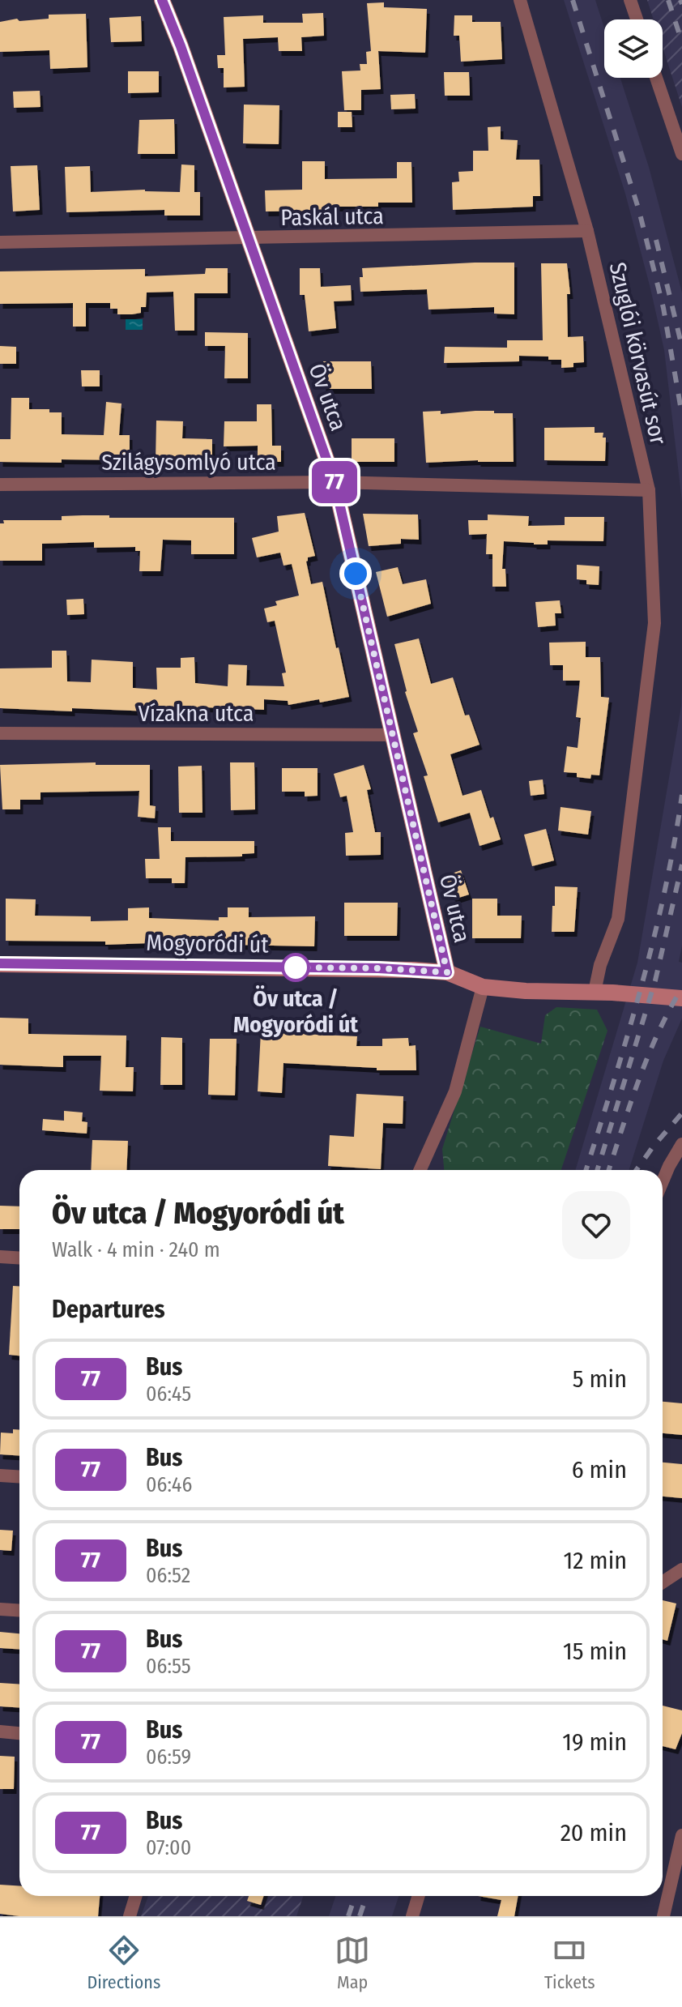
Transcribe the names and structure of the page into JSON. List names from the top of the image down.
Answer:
{
  "streets": {
    "street": [
      "Paskál utca",
      "Szuglói körvasút sor",
      "Öv utca",
      "Szilágysomlyó utca",
      "Vízakna utca",
      "Mogyoródi út"
    ]
  },
  "crossings": [
    ["Paskál utca", "Szuglói körvasút sor"],
    ["Paskál utca", "Öv utca"],
    ["Szuglói körvasút sor", "Szilágysomlyó utca"],
    ["Szuglói körvasút sor", "Mogyoródi út"],
    ["Öv utca", "Szilágysomlyó utca"],
    ["Öv utca", "Vízakna utca"],
    ["Öv utca", "Mogyoródi út"]
  ],
  "places": ["Öv utca / Mogyoródi út"],
  "lines": ["bus line 77"],
  "page": {
    "on_map": "77",
    "heading": [
      ["Öv utca / Mogyoródi út", "Walk · 4 min · 240 m"],
      "Departures"
    ],
    "list": [
      {
        "mark": "77",
        "name": "Bus",
        "note": "06:45",
        "value": "5 min"
      },
      {
        "mark": "77",
        "name": "Bus",
        "note": "06:46",
        "value": "6 min"
      },
      {
        "mark": "77",
        "name": "Bus",
        "note": "06:52",
        "value": "12 min"
      },
      {
        "mark": "77",
        "name": "Bus",
        "note": "06:55",
        "value": "15 min"
      },
      {
        "mark": "77",
        "name": "Bus",
        "note": "06:59",
        "value": "19 min"
      },
      {
        "mark": "77",
        "name": "Bus",
        "note": "07:00",
        "value": "20 min"
      }
    ],
    "tabs": ["Directions", "Map", "Tickets"]
  }
}
